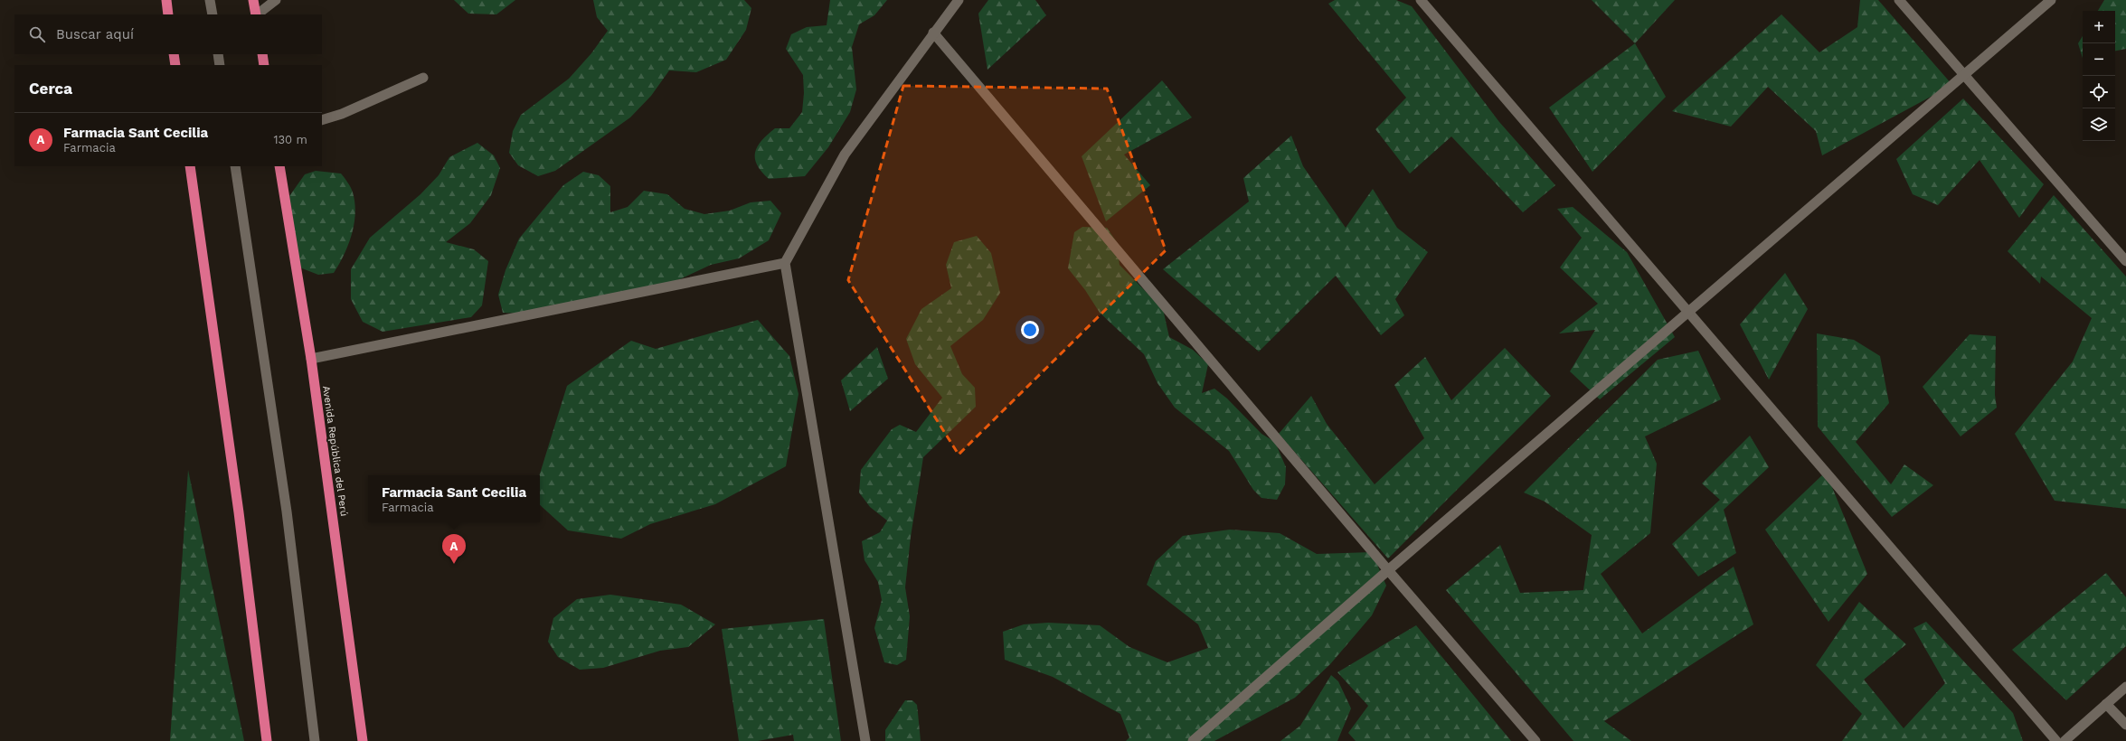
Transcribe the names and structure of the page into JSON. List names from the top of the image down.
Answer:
{
  "streets": {
    "highway": ["Avenida República del Perú"]
  },
  "page": {
    "map_buttons": ["+", "−"],
    "search": "Buscar aquí",
    "heading": "Cerca",
    "list": [
      {
        "mark": "A",
        "name": "Farmacia Sant Cecilia",
        "note": "Farmacia",
        "value": "130 m"
      }
    ],
    "popup": ["Farmacia Sant Cecilia", "Farmacia"],
    "pins": "A"
  }
}
